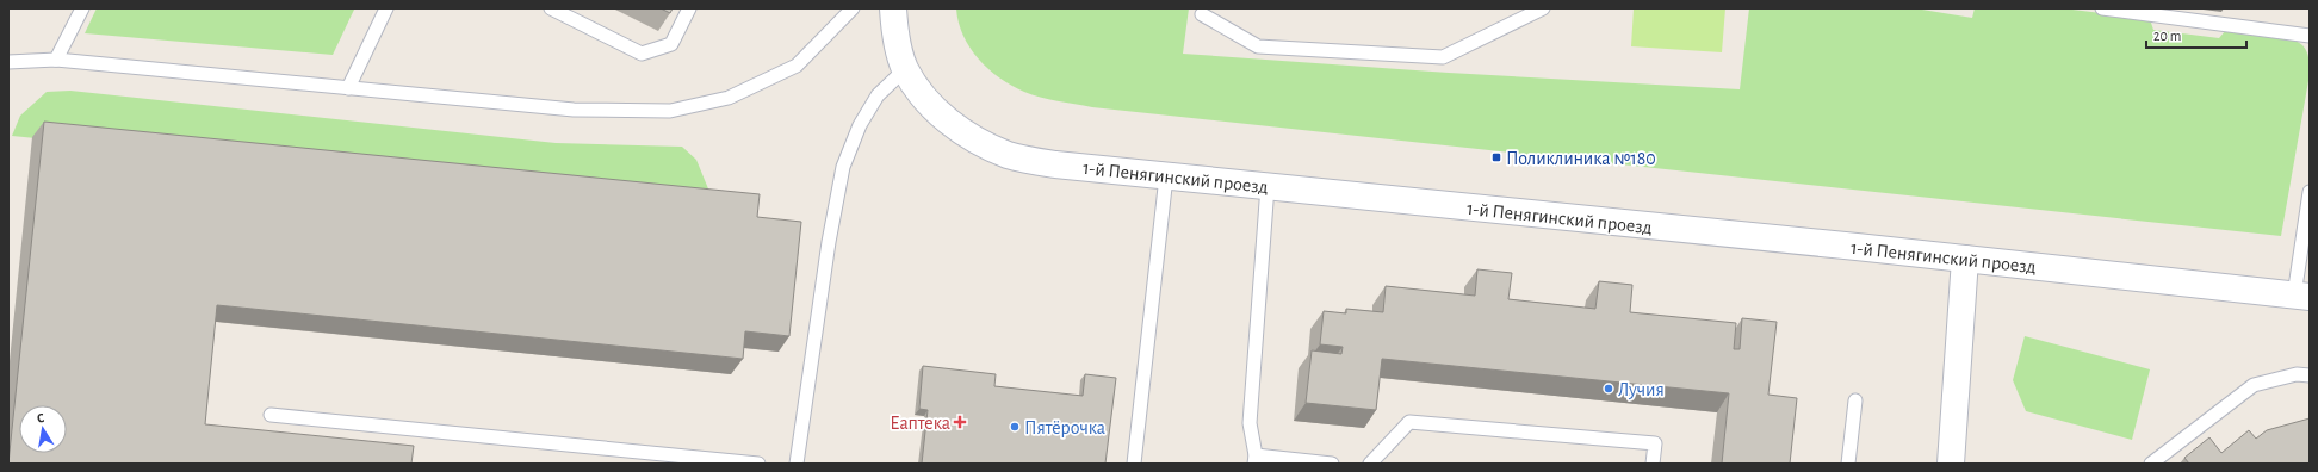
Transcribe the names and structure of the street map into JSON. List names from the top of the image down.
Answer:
{
  "streets": {
    "street": ["1-й Пенягинский проезд"]
  },
  "places": {
    "transit": ["Поликлиника №180"],
    "other": ["Лучия", "Пятёрочка"],
    "health": ["Еаптека"]
  },
  "scale_bar": "20 m",
  "north": "top"
}
